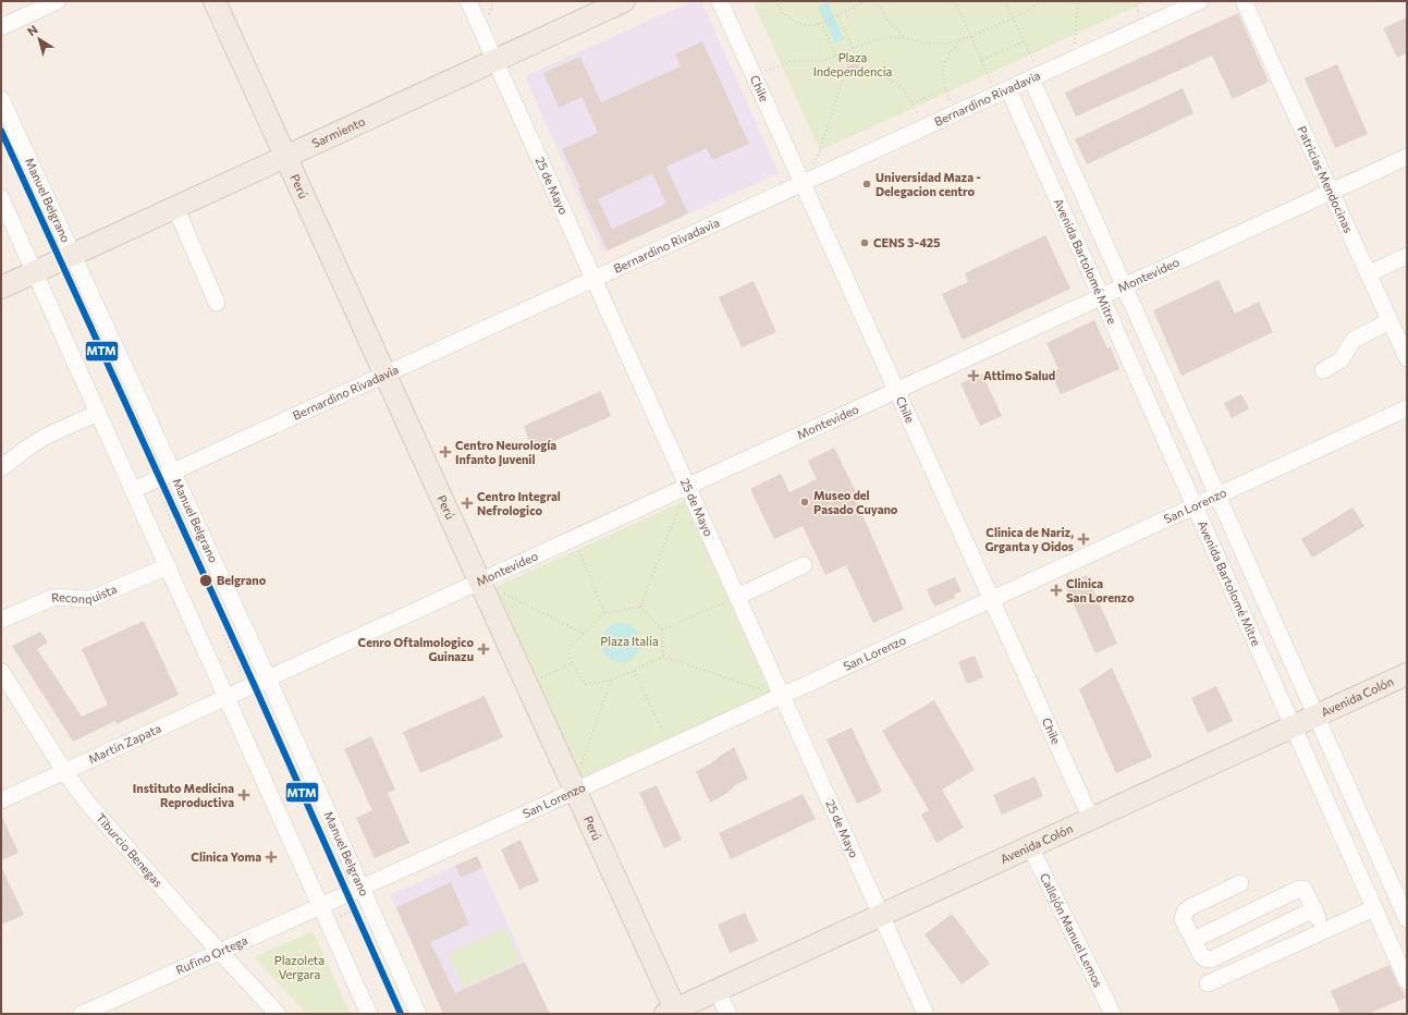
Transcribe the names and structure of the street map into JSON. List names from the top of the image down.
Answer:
{
  "streets": {
    "main road": ["Sarmiento", "Perú", "Avenida Colón"],
    "street": [
      "Chile",
      "Bernardino Rivadavia",
      "Patricias Mendocinas",
      "25 de Mayo",
      "Manuel Belgrano",
      "Avenida Bartolomé Mitre",
      "Montevideo",
      "San Lorenzo",
      "Reconquista",
      "Martín Zapata",
      "Tiburcio Benegas",
      "Callejón Manuel Lemos",
      "Rufino Ortega"
    ]
  },
  "crossings": [
    ["Chile", "Bernardino Rivadavia"],
    ["Chile", "Montevideo"],
    ["Chile", "San Lorenzo"],
    ["Chile", "Avenida Colón"],
    ["Bernardino Rivadavia", "Perú"],
    ["Bernardino Rivadavia", "25 de Mayo"],
    ["Bernardino Rivadavia", "Manuel Belgrano"],
    ["Bernardino Rivadavia", "Avenida Bartolomé Mitre"],
    ["Sarmiento", "Perú"],
    ["Sarmiento", "25 de Mayo"],
    ["Sarmiento", "Manuel Belgrano"],
    ["Patricias Mendocinas", "Montevideo"],
    ["Perú", "Montevideo"],
    ["Perú", "San Lorenzo"],
    ["Perú", "Avenida Colón"],
    ["25 de Mayo", "Montevideo"],
    ["25 de Mayo", "San Lorenzo"],
    ["25 de Mayo", "Avenida Colón"],
    ["Manuel Belgrano", "Montevideo"],
    ["Manuel Belgrano", "San Lorenzo"],
    ["Avenida Bartolomé Mitre", "Montevideo"],
    ["Avenida Bartolomé Mitre", "San Lorenzo"],
    ["Avenida Bartolomé Mitre", "Avenida Colón"],
    ["Montevideo", "Martín Zapata"],
    ["San Lorenzo", "Rufino Ortega"],
    ["Avenida Colón", "Callejón Manuel Lemos"],
    ["Martín Zapata", "Tiburcio Benegas"],
    ["Tiburcio Benegas", "Rufino Ortega"]
  ],
  "parks": ["Plaza Independencia", "Plaza Italia", "Plazoleta Vergara"],
  "places": {
    "other": [
      "Universidad Maza - Delegacion centro",
      "CENS 3-425",
      "Museo del Pasado Cuyano",
      "Belgrano"
    ],
    "health": [
      "Attimo Salud",
      "Centro Neurología Infanto Juvenil",
      "Centro Integral Nefrologico",
      "Clinica de Nariz, Grganta y Oidos",
      "Clinica San Lorenzo",
      "Cenro Oftalmologico Guinazu",
      "Instituto Medicina Reproductiva",
      "Clinica Yoma"
    ]
  },
  "lines": ["transit line MTM"],
  "north": "top left"
}
